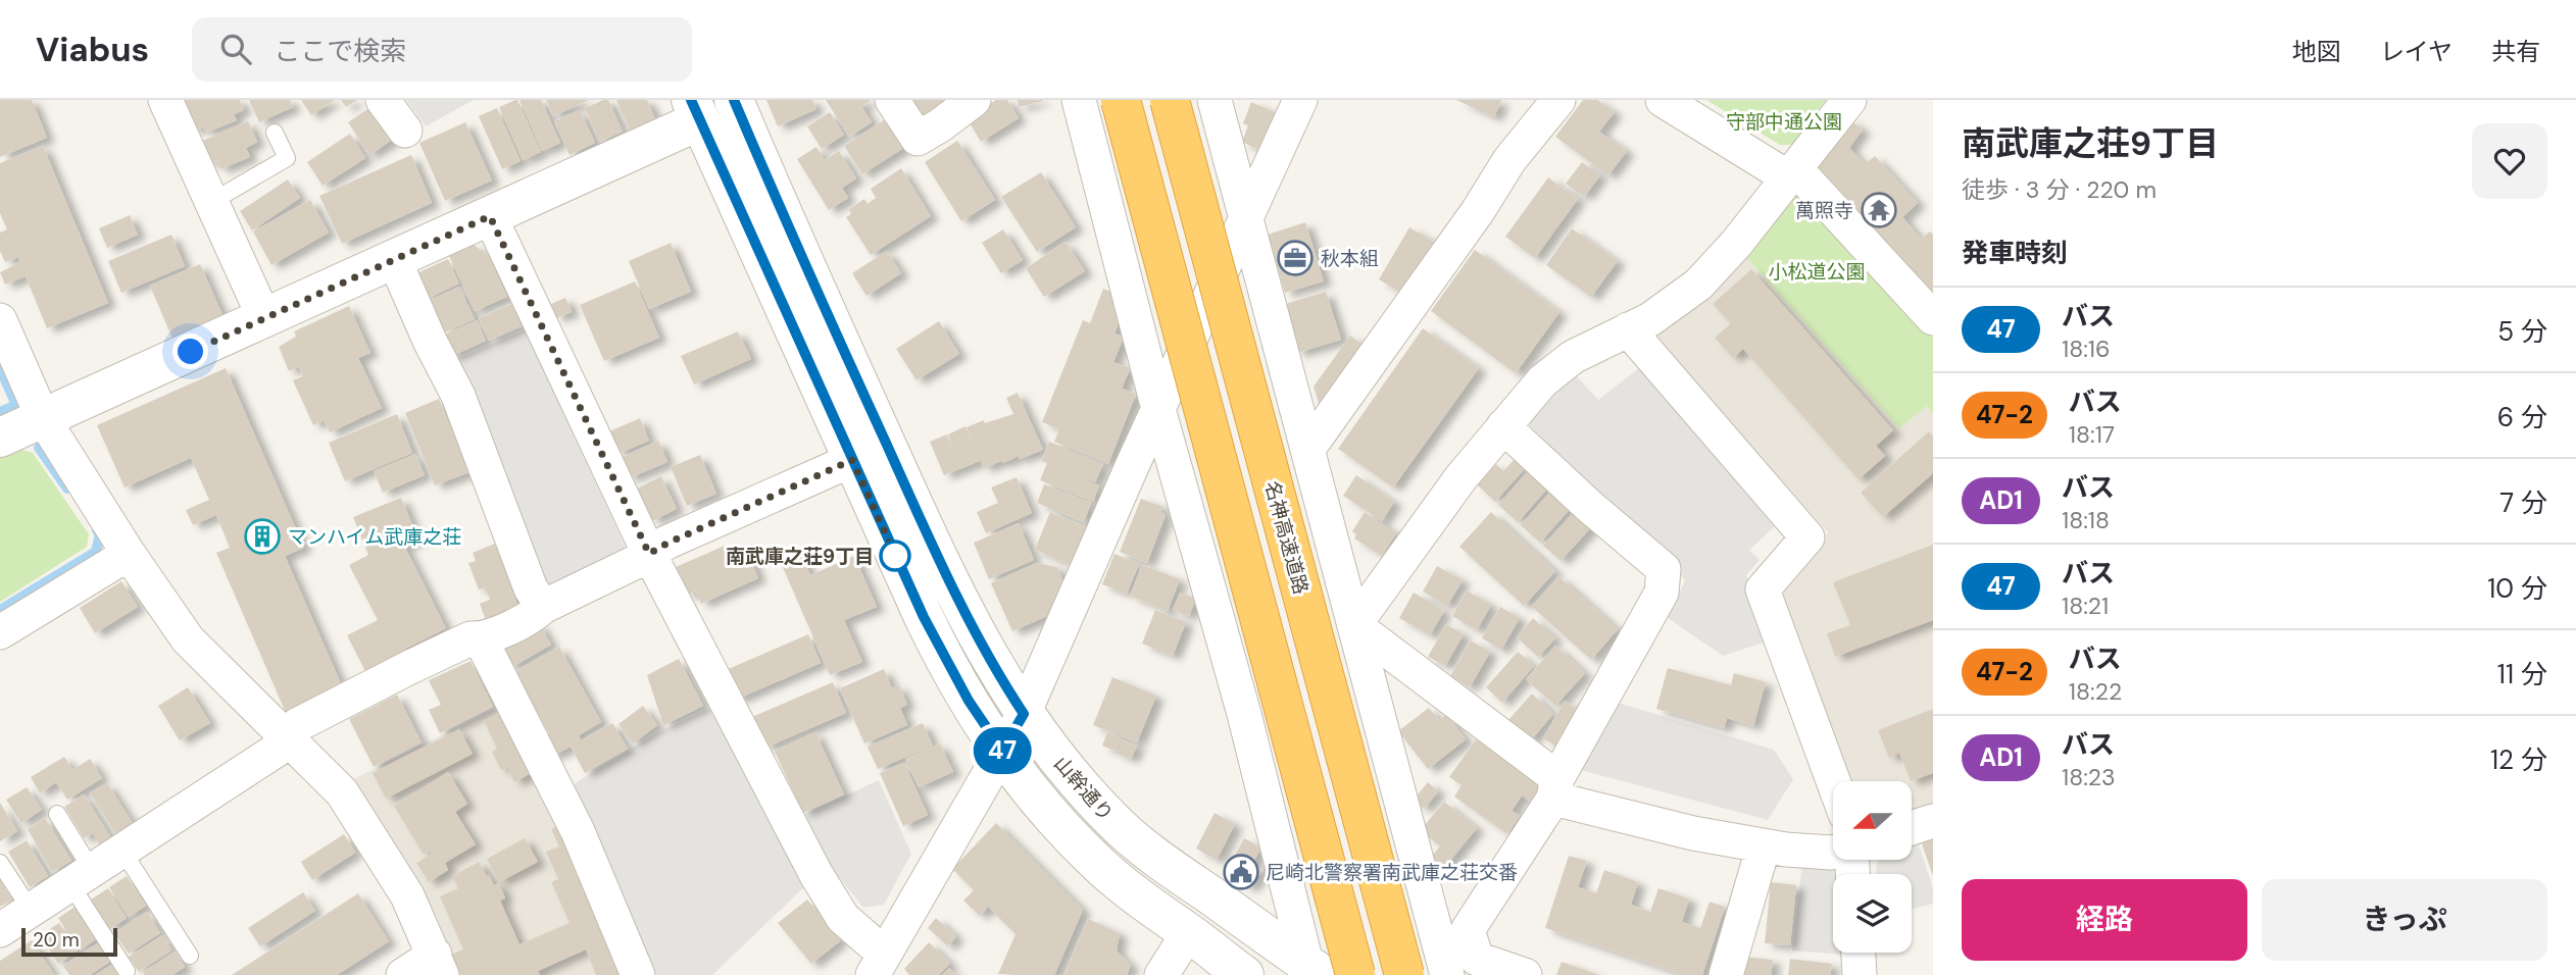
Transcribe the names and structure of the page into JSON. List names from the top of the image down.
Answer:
{
  "streets": {
    "highway": ["名神高速道路"],
    "street": ["山幹通り"]
  },
  "parks": ["守部中通公園", "小松道公園"],
  "places": {
    "temple": ["萬照寺"],
    "office": ["秋本組"],
    "building": ["マンハイム武庫之荘"],
    "other": ["南武庫之荘9丁目"],
    "public building": ["尼崎北警察署南武庫之荘交番"]
  },
  "lines": ["bus line 47"],
  "scale_bar": "20 m",
  "north": "left",
  "page": {
    "header": "Viabus",
    "search": "ここで検索",
    "nav": ["地図", "レイヤ", "共有"],
    "on_map": "47",
    "heading": [
      ["南武庫之荘9丁目", "徒歩 · 3 分 · 220 m"],
      "発車時刻"
    ],
    "list": [
      {
        "mark": "47",
        "name": "バス",
        "note": "18:16",
        "value": "5 分"
      },
      {
        "mark": "47-2",
        "name": "バス",
        "note": "18:17",
        "value": "6 分"
      },
      {
        "mark": "AD1",
        "name": "バス",
        "note": "18:18",
        "value": "7 分"
      },
      {
        "mark": "47",
        "name": "バス",
        "note": "18:21",
        "value": "10 分"
      },
      {
        "mark": "47-2",
        "name": "バス",
        "note": "18:22",
        "value": "11 分"
      },
      {
        "mark": "AD1",
        "name": "バス",
        "note": "18:23",
        "value": "12 分"
      }
    ],
    "buttons": ["経路", "きっぷ"],
    "scale": "20 m"
  }
}
